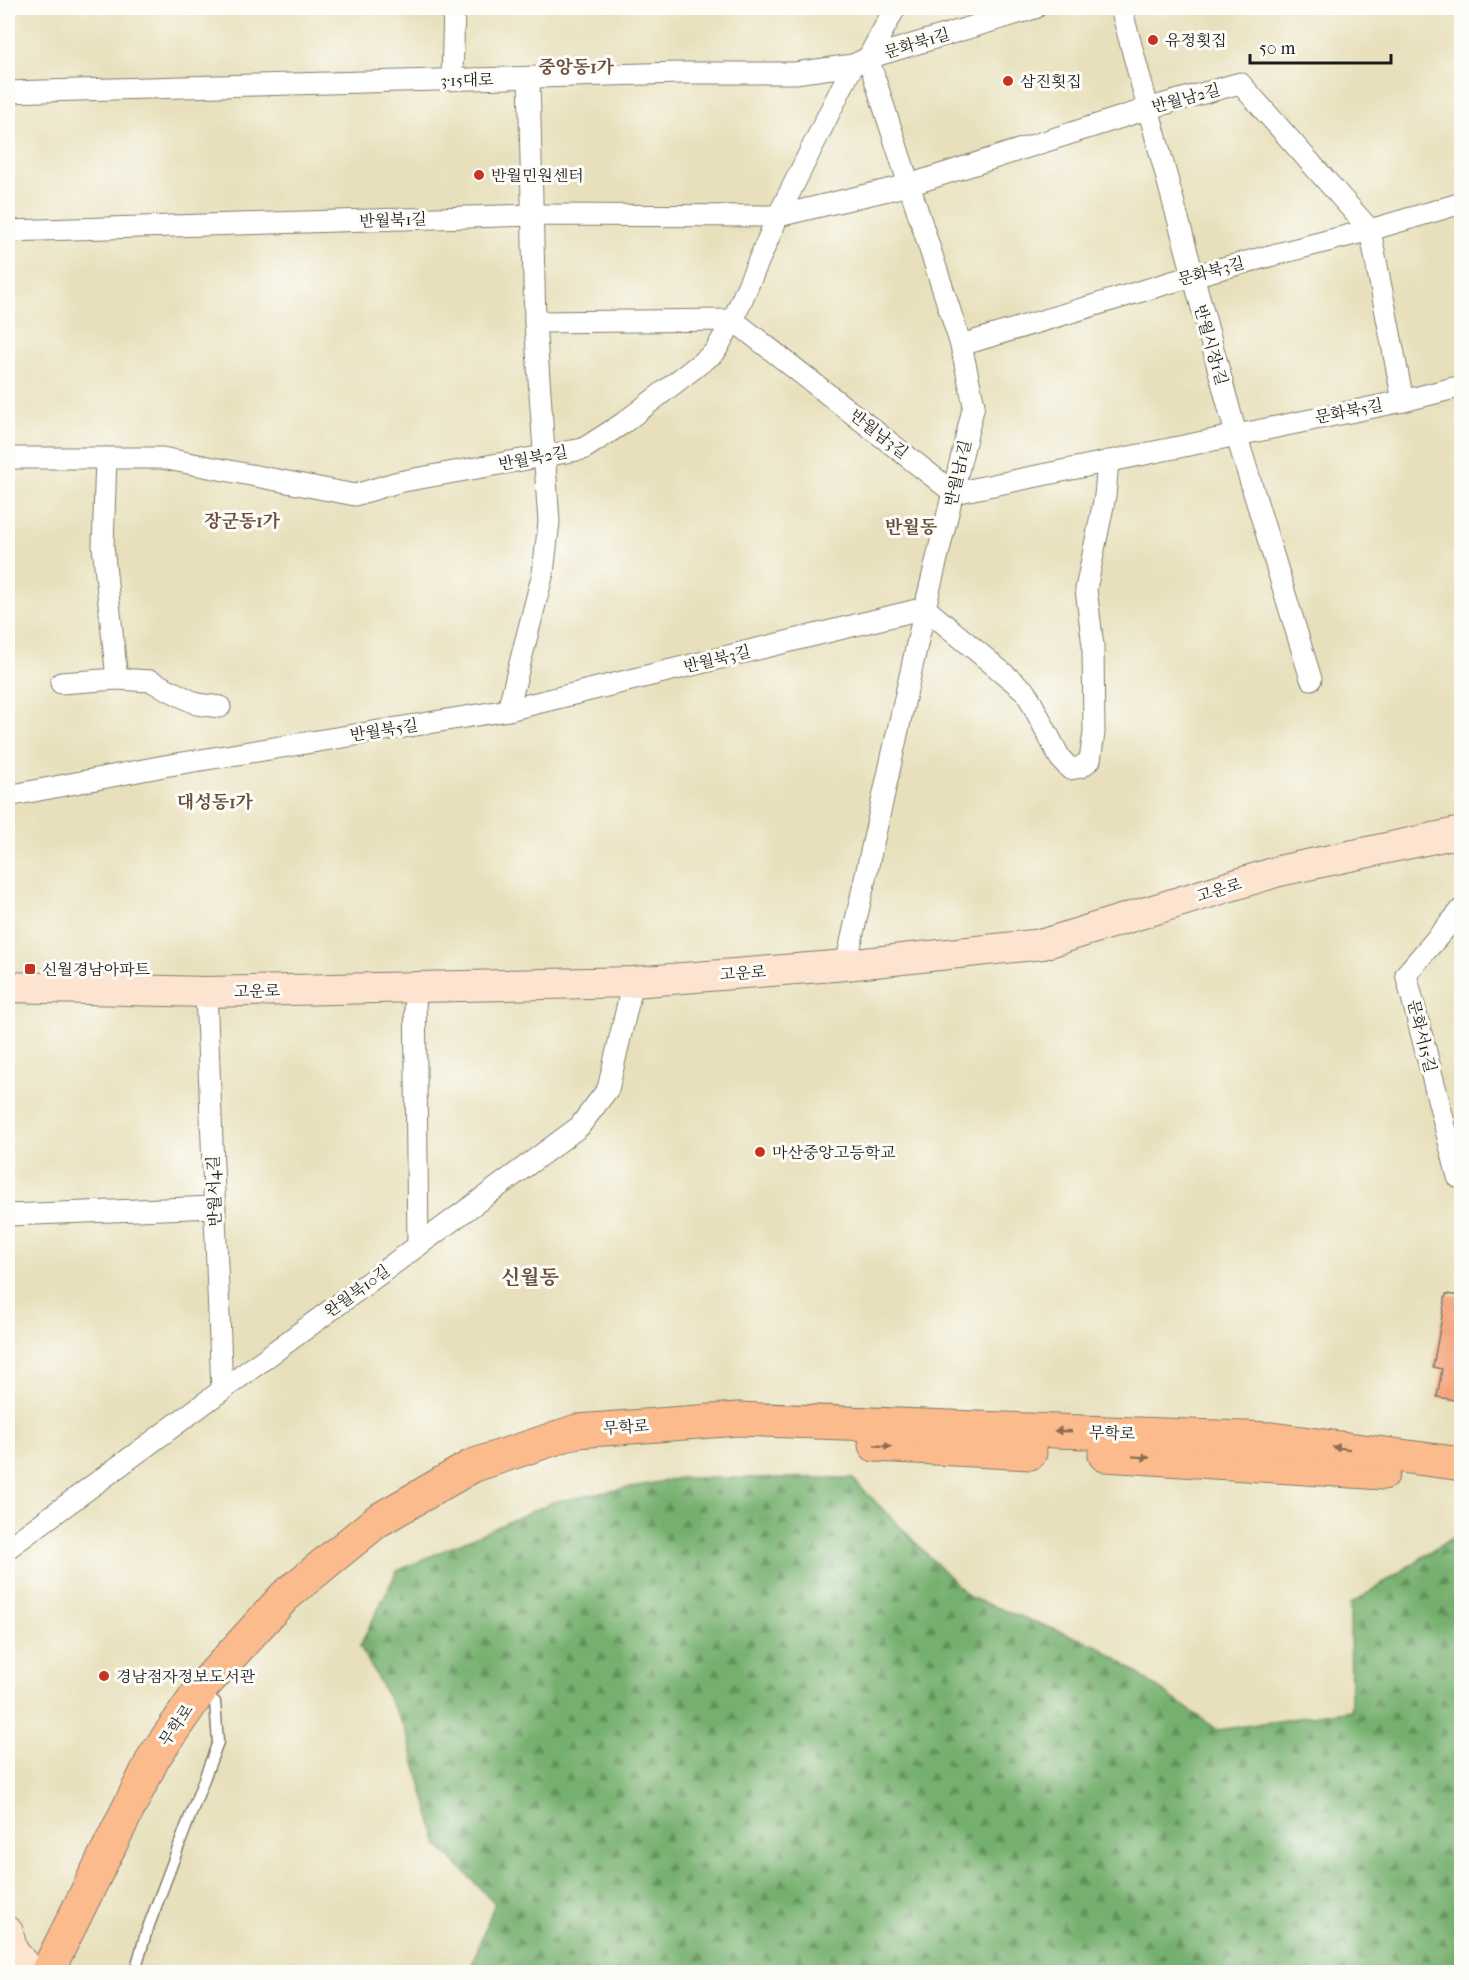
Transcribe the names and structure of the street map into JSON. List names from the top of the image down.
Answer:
{
  "streets": {
    "main road": ["고운로", "무학로"],
    "street": [
      "문화북1길",
      "3·15대로",
      "반월남2길",
      "반월북1길",
      "문화북3길",
      "반월시장1길",
      "문화북5길",
      "반월남3길",
      "반월북2길",
      "반월남1길",
      "반월북3길",
      "반월북5길",
      "문화서15길",
      "반월서4길",
      "완월북10길"
    ]
  },
  "crossings": [
    ["문화북1길", "3·15대로"],
    ["문화북1길", "반월북2길"],
    ["문화북1길", "반월남1길"],
    ["3·15대로", "반월북2길"],
    ["3·15대로", "반월남1길"],
    ["반월남2길", "반월북1길"],
    ["반월남2길", "문화북3길"],
    ["반월남2길", "반월시장1길"],
    ["반월남2길", "반월북2길"],
    ["반월남2길", "반월남1길"],
    ["반월북1길", "반월북2길"],
    ["문화북3길", "반월시장1길"],
    ["문화북3길", "반월남1길"],
    ["반월시장1길", "문화북5길"],
    ["반월남3길", "반월북2길"],
    ["반월남3길", "반월남1길"],
    ["반월북2길", "반월남1길"],
    ["반월남1길", "반월북3길"],
    ["반월남1길", "고운로"],
    ["반월북3길", "반월북5길"],
    ["고운로", "반월서4길"],
    ["고운로", "완월북10길"],
    ["반월서4길", "완월북10길"]
  ],
  "districts": [
    "중앙동1가",
    "장군동1가",
    "반월동",
    "대성동1가",
    "신월동"
  ],
  "places": {
    "other": [
      "유정횟집",
      "삼진횟집",
      "반월민원센터",
      "마산중앙고등학교",
      "경남점자정보도서관"
    ],
    "transit": ["신월경남아파트"]
  },
  "scale_bar": "50 m"
}
